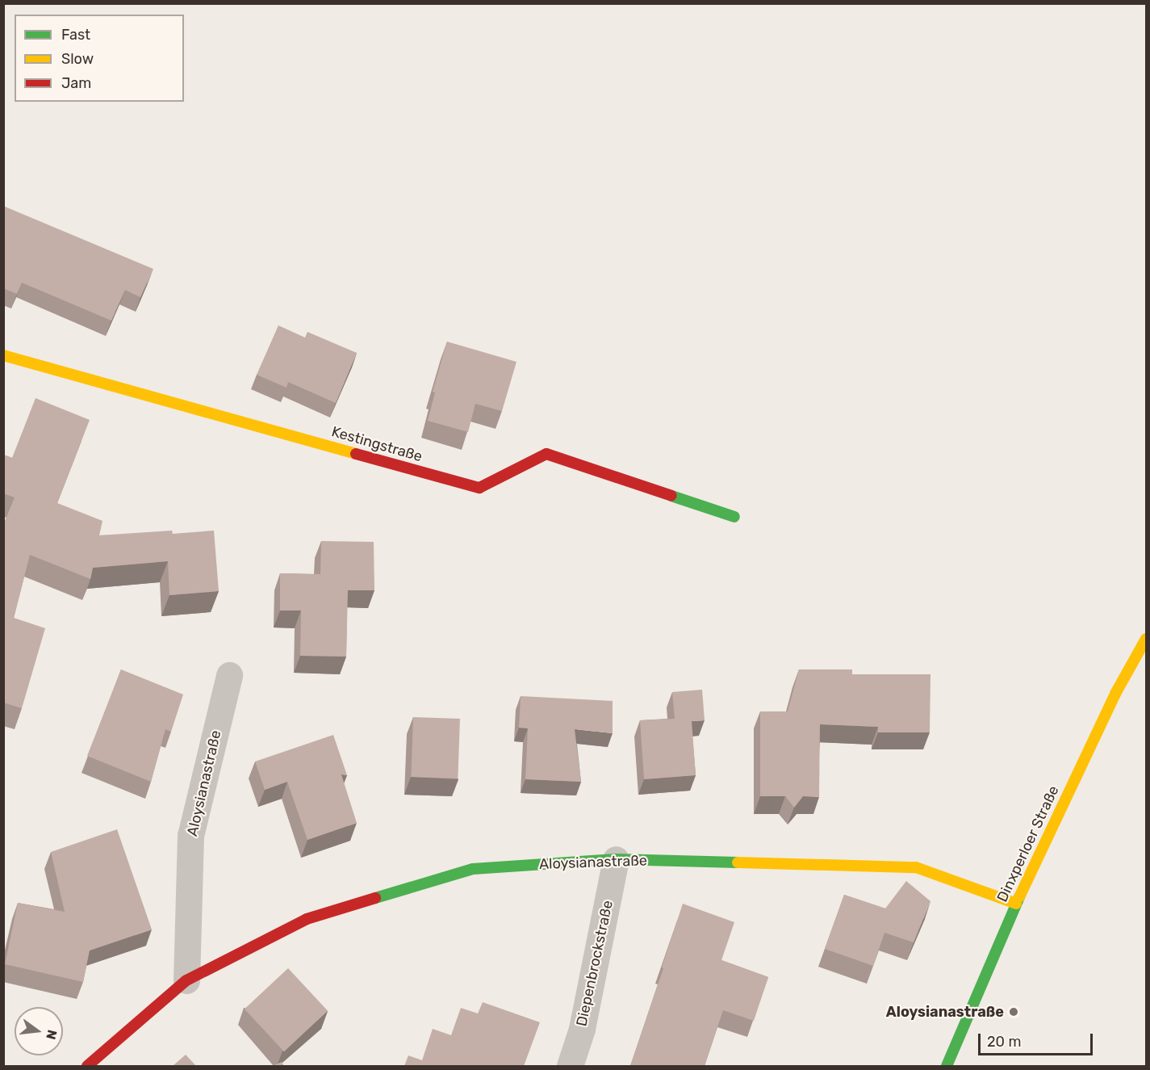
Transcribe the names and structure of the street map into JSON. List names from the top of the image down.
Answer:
{
  "streets": {
    "street": [
      "Kestingstraße",
      "Aloysianastraße",
      "Dinxperloer Straße",
      "Diepenbrockstraße"
    ]
  },
  "crossings": [
    ["Aloysianastraße", "Dinxperloer Straße"],
    ["Aloysianastraße", "Diepenbrockstraße"]
  ],
  "places": ["Aloysianastraße"],
  "legend": ["Fast", "Slow", "Jam"],
  "scale_bar": "20 m",
  "north": "right"
}
